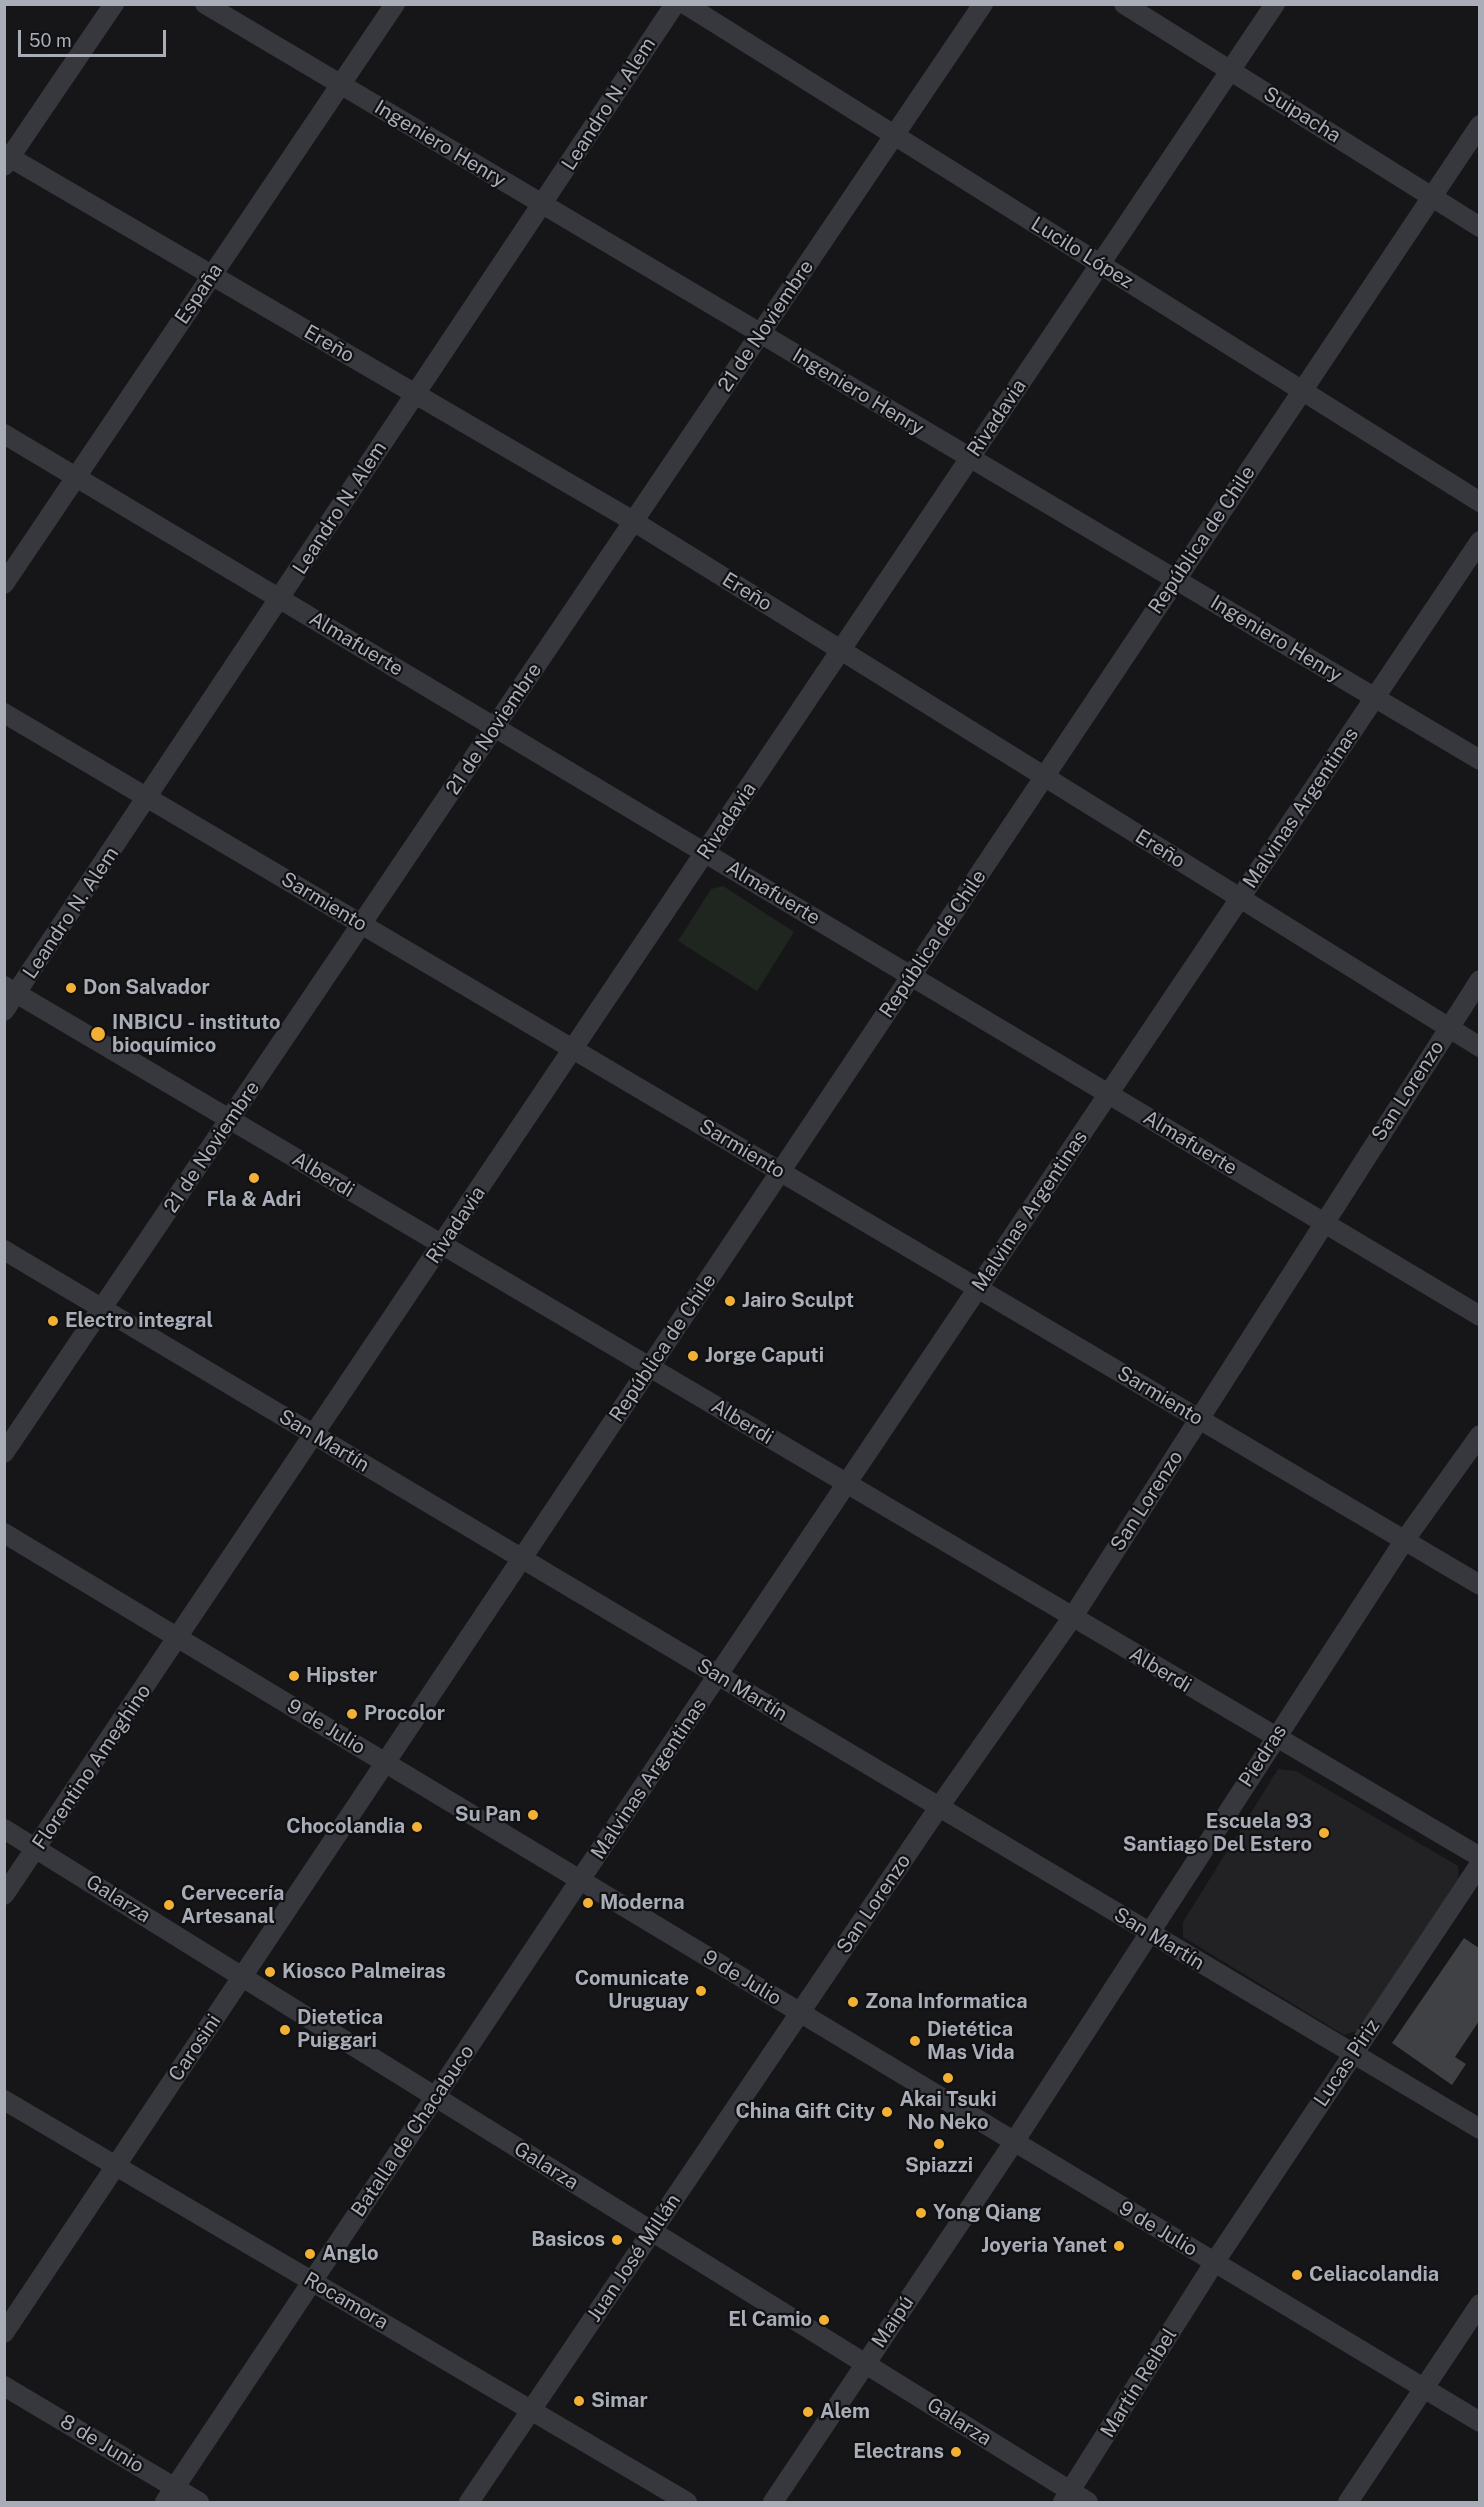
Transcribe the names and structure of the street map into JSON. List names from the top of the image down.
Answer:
{
  "streets": {
    "street": [
      "Leandro N. Alem",
      "Suipacha",
      "Ingeniero Henry",
      "Lucilo López",
      "España",
      "21 de Noviembre",
      "Ereño",
      "Rivadavia",
      "República de Chile",
      "Almafuerte",
      "Malvinas Argentinas",
      "Sarmiento",
      "San Lorenzo",
      "Alberdi",
      "San Martín",
      "9 de Julio",
      "Piedras",
      "Florentino Ameghino",
      "Galarza",
      "Carosini",
      "Lucas Piriz",
      "Batalla de Chacabuco",
      "Juan José Millán",
      "Rocamora",
      "Maipú",
      "Martín Reibel",
      "8 de Junio"
    ]
  },
  "crossings": [
    ["Leandro N. Alem", "Ingeniero Henry"],
    ["Leandro N. Alem", "Ereño"],
    ["Leandro N. Alem", "Almafuerte"],
    ["Leandro N. Alem", "Sarmiento"],
    ["Leandro N. Alem", "Alberdi"],
    ["Suipacha", "Rivadavia"],
    ["Suipacha", "República de Chile"],
    ["Ingeniero Henry", "España"],
    ["Ingeniero Henry", "21 de Noviembre"],
    ["Ingeniero Henry", "Rivadavia"],
    ["Ingeniero Henry", "República de Chile"],
    ["Ingeniero Henry", "Malvinas Argentinas"],
    ["Lucilo López", "21 de Noviembre"],
    ["Lucilo López", "Rivadavia"],
    ["Lucilo López", "República de Chile"],
    ["España", "Ereño"],
    ["España", "Almafuerte"],
    ["21 de Noviembre", "Ereño"],
    ["21 de Noviembre", "Almafuerte"],
    ["21 de Noviembre", "Sarmiento"],
    ["21 de Noviembre", "Alberdi"],
    ["21 de Noviembre", "San Martín"],
    ["Ereño", "Rivadavia"],
    ["Ereño", "República de Chile"],
    ["Ereño", "Malvinas Argentinas"],
    ["Ereño", "San Lorenzo"],
    ["Rivadavia", "Almafuerte"],
    ["Rivadavia", "Sarmiento"],
    ["Rivadavia", "Alberdi"],
    ["Rivadavia", "San Martín"],
    ["Rivadavia", "9 de Julio"],
    ["Rivadavia", "Florentino Ameghino"],
    ["República de Chile", "Almafuerte"],
    ["República de Chile", "Sarmiento"],
    ["República de Chile", "Alberdi"],
    ["República de Chile", "San Martín"],
    ["República de Chile", "9 de Julio"],
    ["República de Chile", "Carosini"],
    ["Almafuerte", "Malvinas Argentinas"],
    ["Almafuerte", "San Lorenzo"],
    ["Malvinas Argentinas", "Sarmiento"],
    ["Malvinas Argentinas", "Alberdi"],
    ["Malvinas Argentinas", "San Martín"],
    ["Malvinas Argentinas", "9 de Julio"],
    ["Malvinas Argentinas", "Batalla de Chacabuco"],
    ["Sarmiento", "San Lorenzo"],
    ["Sarmiento", "Piedras"],
    ["San Lorenzo", "Alberdi"],
    ["San Lorenzo", "San Martín"],
    ["San Lorenzo", "9 de Julio"],
    ["San Lorenzo", "Juan José Millán"],
    ["Alberdi", "Piedras"],
    ["San Martín", "Piedras"],
    ["San Martín", "Lucas Piriz"],
    ["9 de Julio", "Piedras"],
    ["9 de Julio", "Florentino Ameghino"],
    ["9 de Julio", "Carosini"],
    ["9 de Julio", "Lucas Piriz"],
    ["9 de Julio", "Batalla de Chacabuco"],
    ["9 de Julio", "Juan José Millán"],
    ["9 de Julio", "Maipú"],
    ["9 de Julio", "Martín Reibel"],
    ["Piedras", "Maipú"],
    ["Florentino Ameghino", "Galarza"],
    ["Galarza", "Carosini"],
    ["Galarza", "Batalla de Chacabuco"],
    ["Galarza", "Juan José Millán"],
    ["Galarza", "Maipú"],
    ["Galarza", "Martín Reibel"],
    ["Carosini", "Rocamora"],
    ["Lucas Piriz", "Martín Reibel"],
    ["Batalla de Chacabuco", "Rocamora"],
    ["Batalla de Chacabuco", "8 de Junio"],
    ["Juan José Millán", "Rocamora"]
  ],
  "places": [
    "Don Salvador",
    "INBICU - instituto bioquímico",
    "Fla & Adri",
    "Jairo Sculpt",
    "Electro integral",
    "Jorge Caputi",
    "Hipster",
    "Procolor",
    "Su Pan",
    "Chocolandia",
    "Escuela 93 Santiago Del Estero",
    "Moderna",
    "Cervecería Artesanal",
    "Kiosco Palmeiras",
    "Comunicate Uruguay",
    "Zona Informatica",
    "Dietetica Puiggari",
    "Dietética Mas Vida",
    "Akai Tsuki No Neko",
    "China Gift City",
    "Spiazzi",
    "Yong Qiang",
    "Basicos",
    "Joyeria Yanet",
    "Anglo",
    "Celiacolandia",
    "El Camio",
    "Simar",
    "Alem",
    "Electrans"
  ],
  "scale_bar": "50 m"
}
